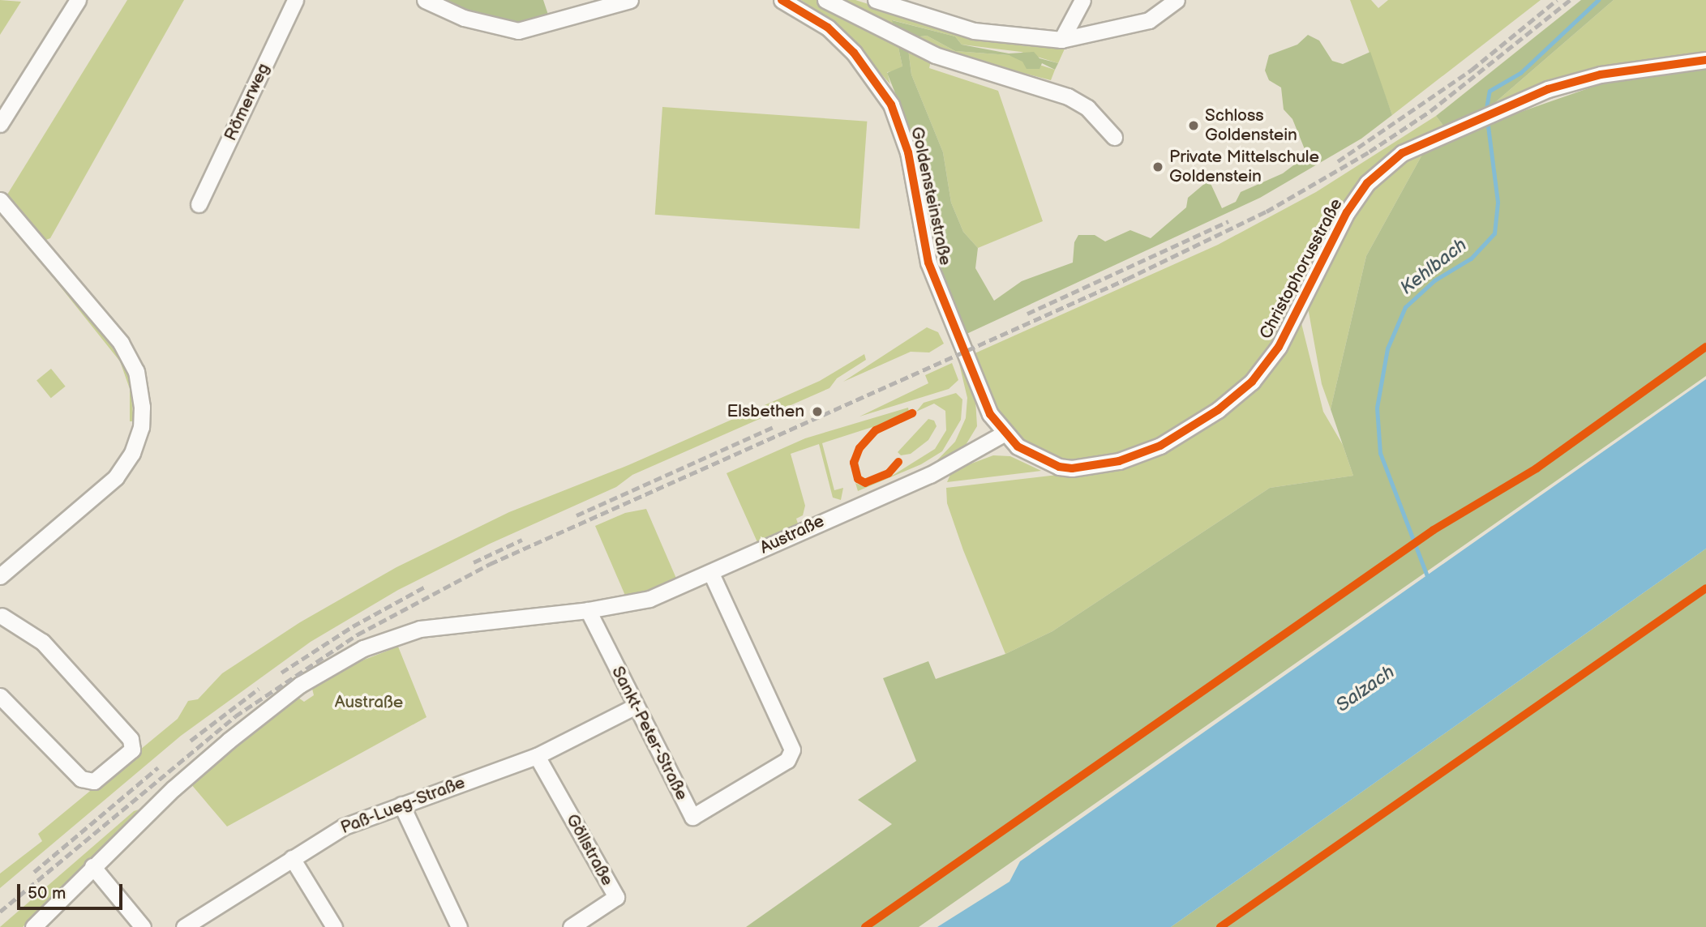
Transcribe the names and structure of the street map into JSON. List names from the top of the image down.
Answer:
{
  "streets": {
    "street": [
      "Römerweg",
      "Goldensteinstraße",
      "Christophorusstraße",
      "Austraße",
      "Sankt-Peter-Straße",
      "Paß-Lueg-Straße",
      "Göllstraße"
    ]
  },
  "crossings": [
    ["Goldensteinstraße", "Christophorusstraße"],
    ["Goldensteinstraße", "Austraße"],
    ["Christophorusstraße", "Austraße"],
    ["Austraße", "Sankt-Peter-Straße"],
    ["Sankt-Peter-Straße", "Paß-Lueg-Straße"],
    ["Paß-Lueg-Straße", "Göllstraße"]
  ],
  "water": ["Kehlbach", "Salzach"],
  "parks": ["Austraße"],
  "places": ["Schloss Goldenstein", "Private Mittelschule Goldenstein", "Elsbethen"],
  "scale_bar": "50 m"
}
